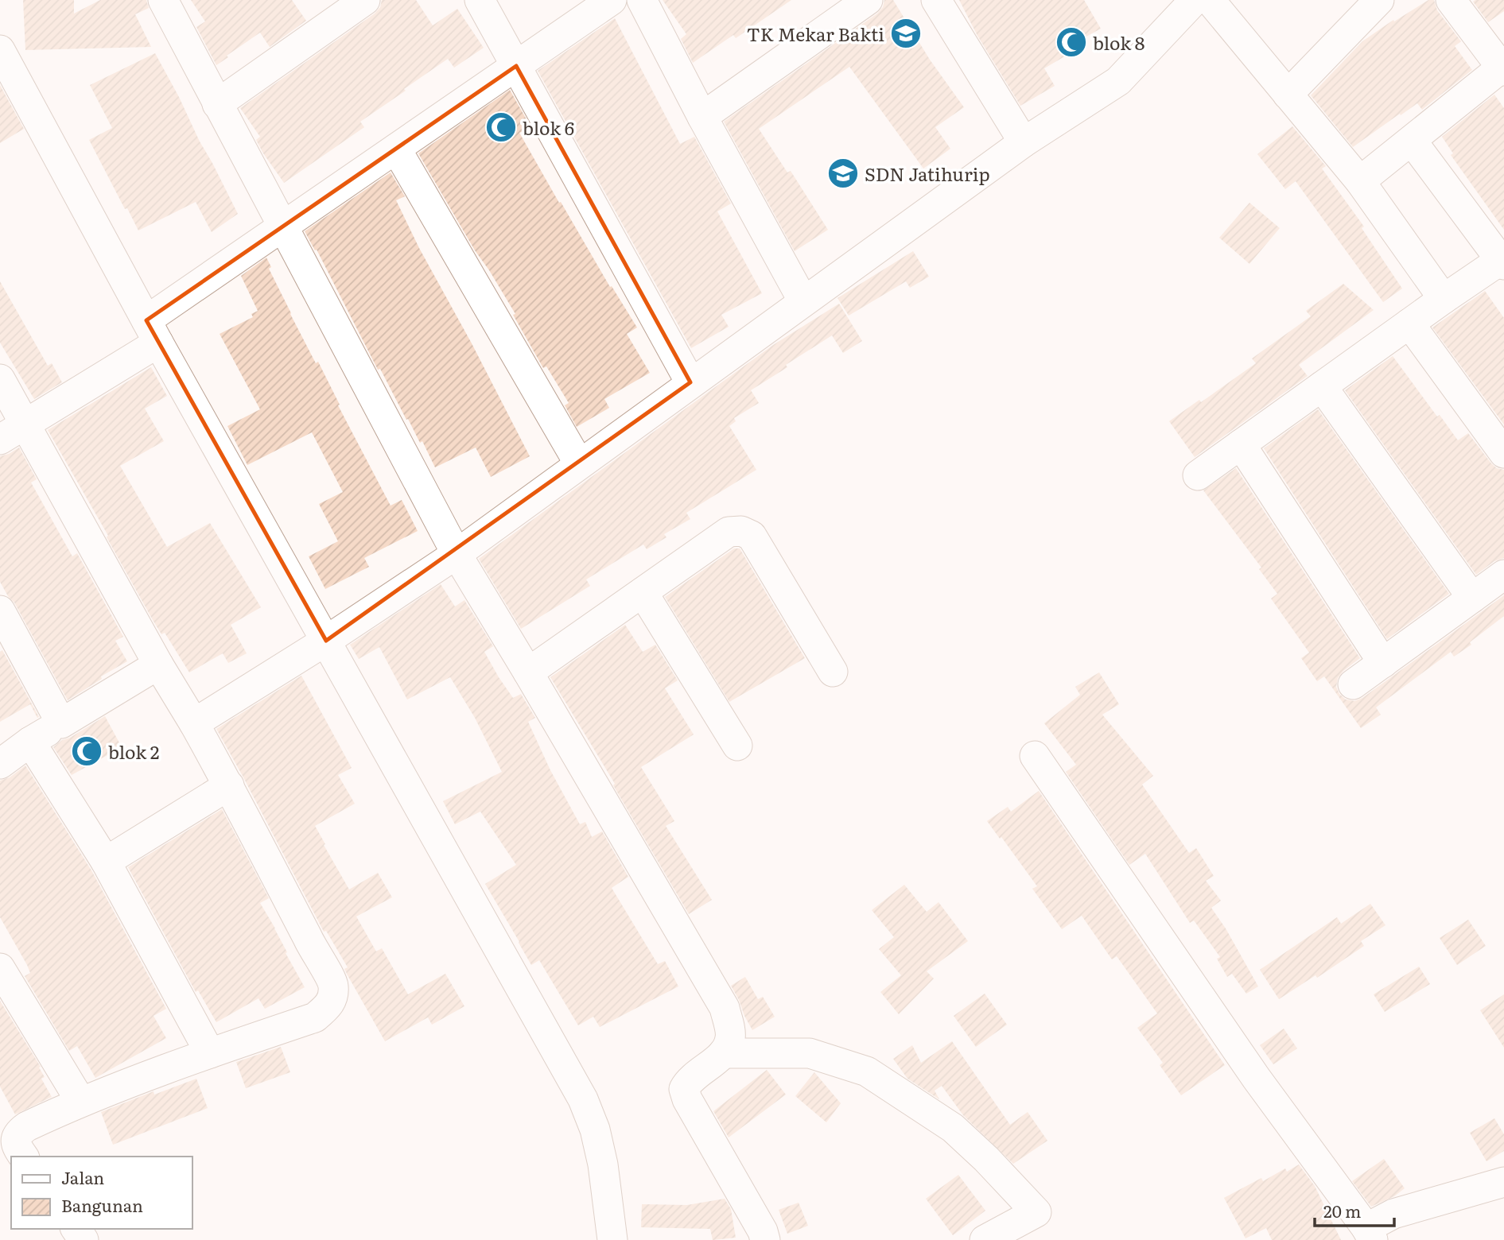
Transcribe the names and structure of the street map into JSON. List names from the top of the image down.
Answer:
{
  "places": {
    "school or university": ["TK Mekar Bakti", "SDN Jatihurip"],
    "mosque": ["blok 8", "blok 6", "blok 2"]
  },
  "legend": ["Jalan", "Bangunan"],
  "scale_bar": "20 m"
}
